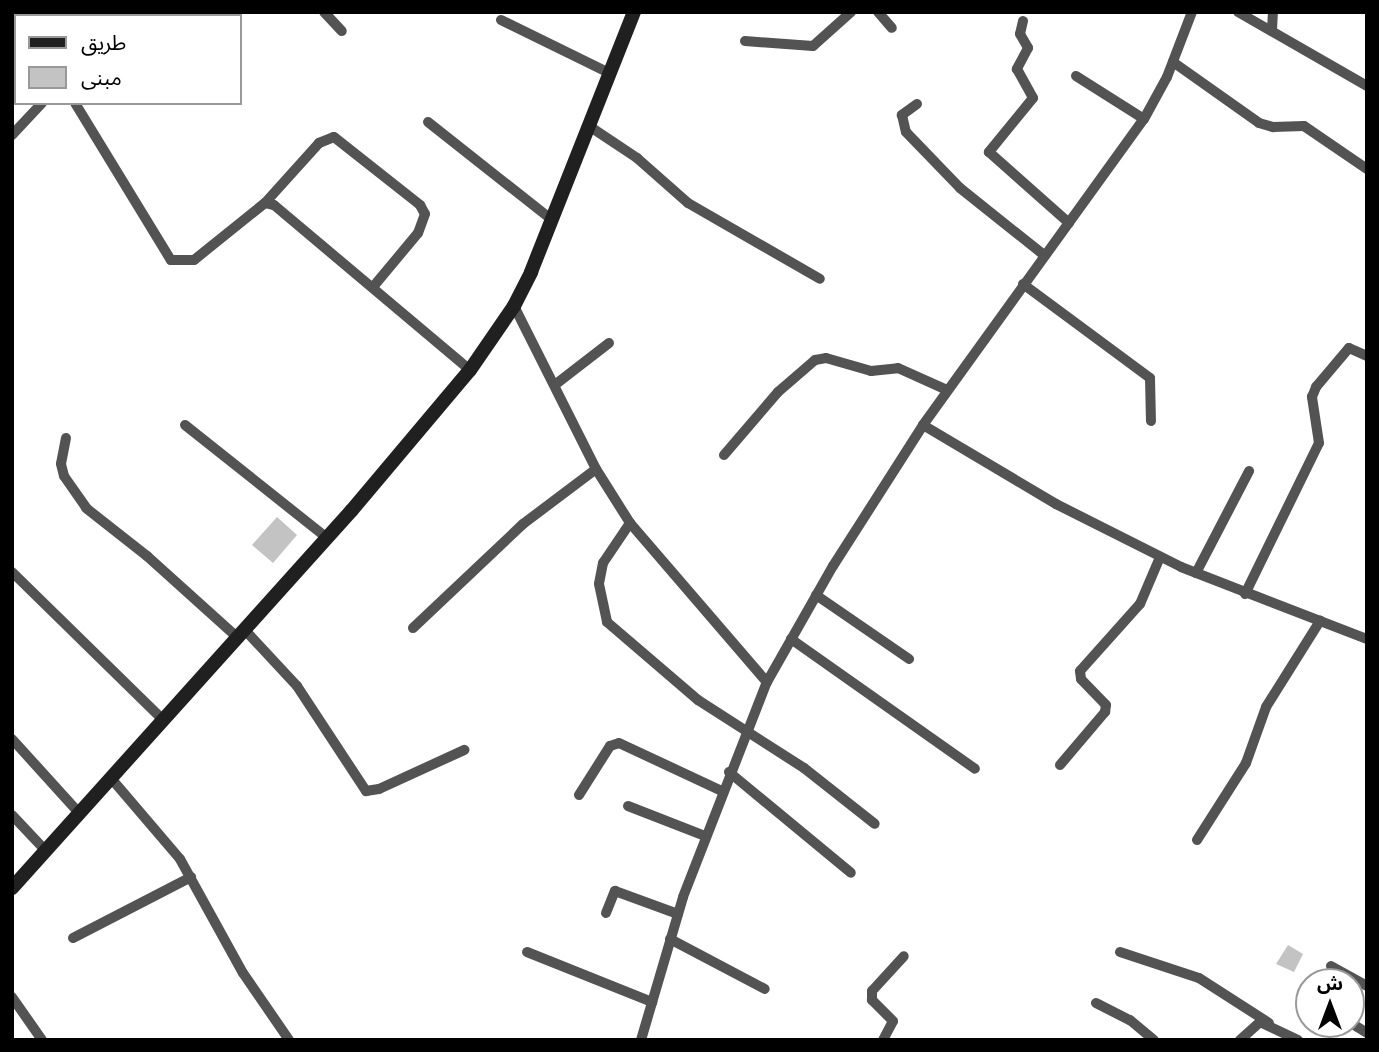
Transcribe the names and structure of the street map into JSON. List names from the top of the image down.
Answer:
{
  "legend": ["طريق", "مبنى"],
  "north": "top"
}
